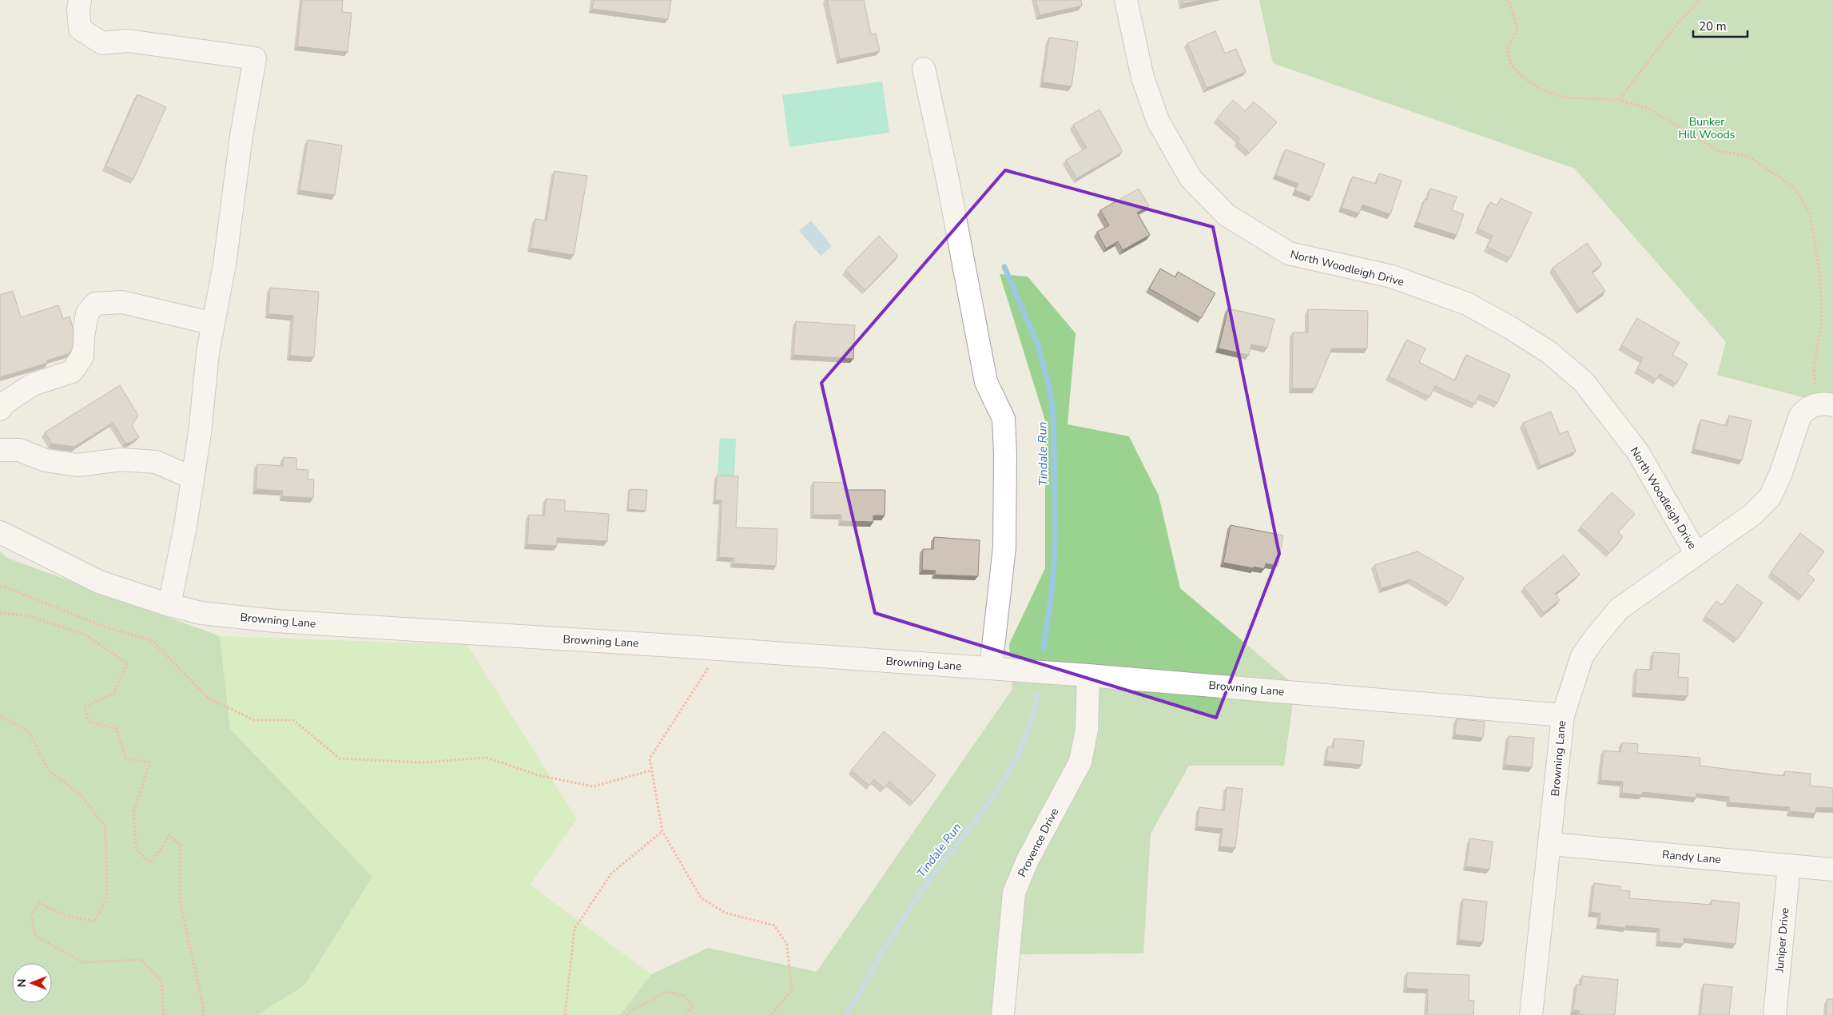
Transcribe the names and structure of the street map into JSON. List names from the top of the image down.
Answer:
{
  "streets": {
    "street": [
      "North Woodleigh Drive",
      "Browning Lane",
      "Provence Drive",
      "Randy Lane",
      "Juniper Drive"
    ]
  },
  "crossings": [
    ["Browning Lane", "Provence Drive"],
    ["Browning Lane", "Randy Lane"],
    ["Randy Lane", "Juniper Drive"]
  ],
  "water": ["Tindale Run"],
  "parks": ["Bunker Hill Woods"],
  "scale_bar": "20 m",
  "north": "left"
}
